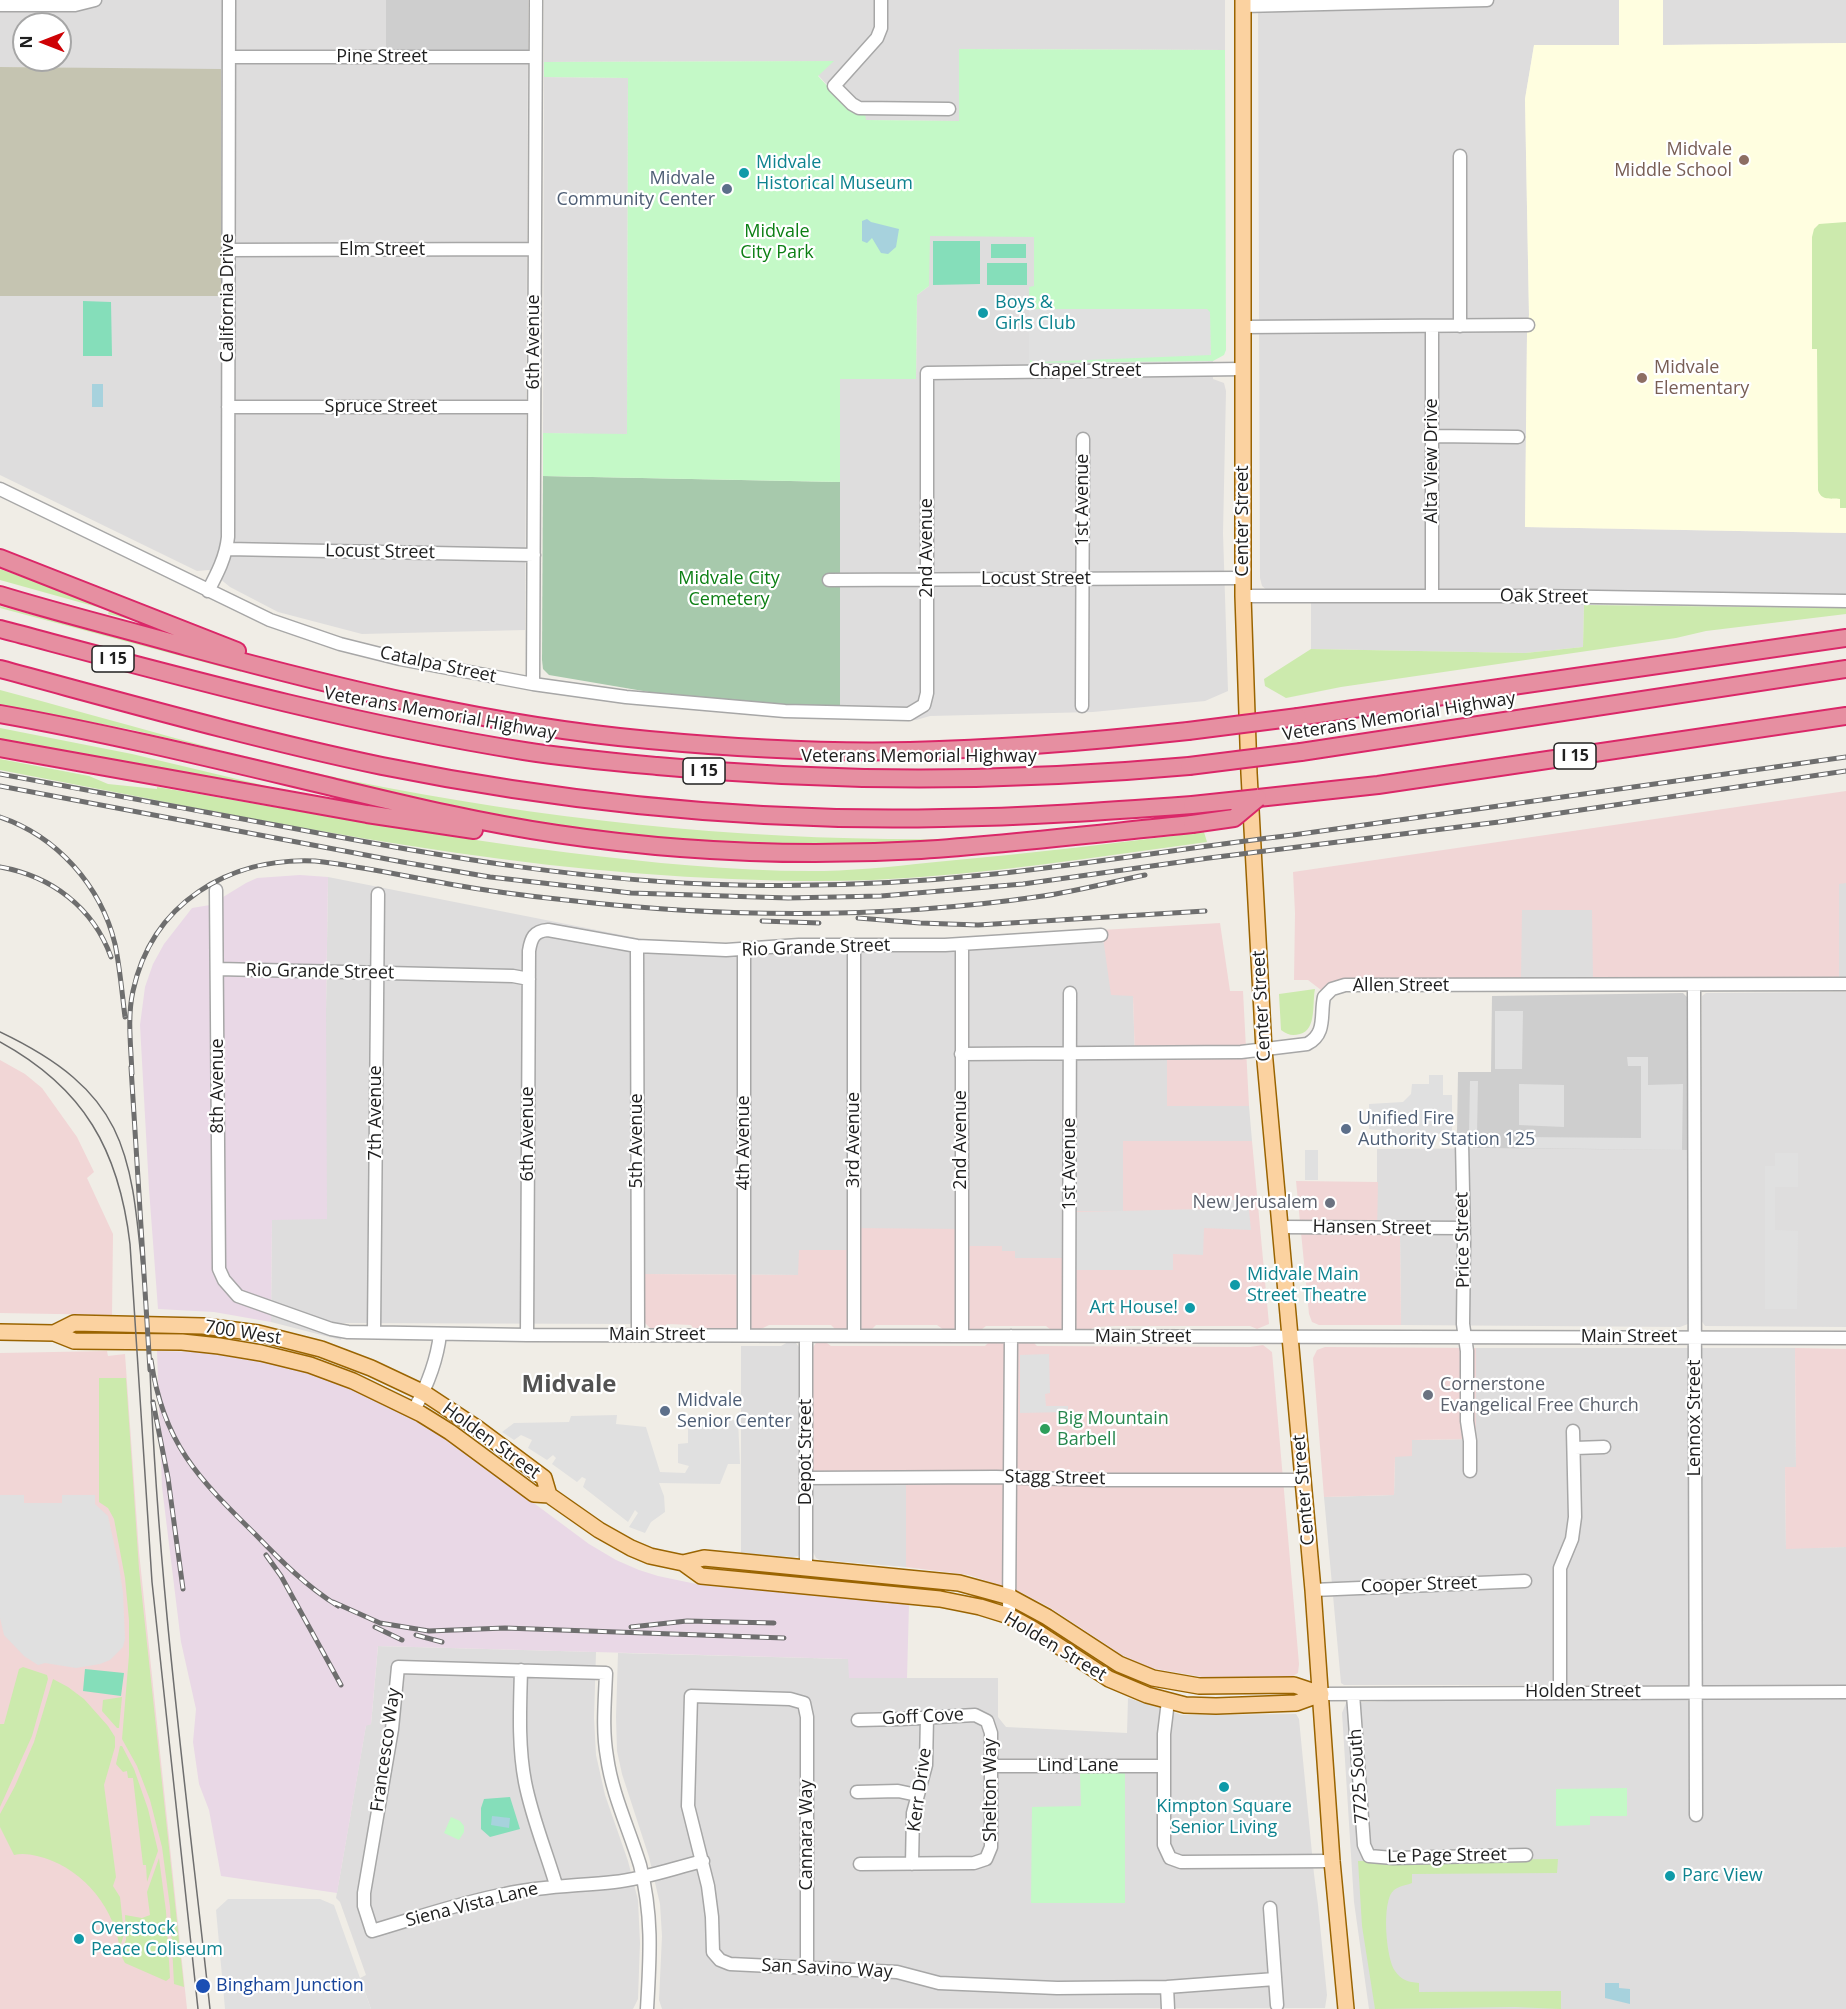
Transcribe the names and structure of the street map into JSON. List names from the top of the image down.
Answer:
{
  "streets": {
    "highway": ["I 15", "Veterans Memorial Highway"],
    "main road": ["Center Street", "700 West", "Holden Street"],
    "street": [
      "Pine Street",
      "Elm Street",
      "California Drive",
      "6th Avenue",
      "Chapel Street",
      "Spruce Street",
      "Alta View Drive",
      "1st Avenue",
      "2nd Avenue",
      "Locust Street",
      "Oak Street",
      "Catalpa Street",
      "Rio Grande Street",
      "Allen Street",
      "8th Avenue",
      "7th Avenue",
      "3rd Avenue",
      "5th Avenue",
      "4th Avenue",
      "Hansen Street",
      "Price Street",
      "Main Street",
      "Lennox Street",
      "Depot Street",
      "Stagg Street",
      "Cooper Street",
      "Goff Cove",
      "Francesco Way",
      "Lind Lane",
      "7725 South",
      "Kerr Drive",
      "Shelton Way",
      "Cannara Way",
      "Le Page Street",
      "Siena Vista Lane",
      "San Savino Way"
    ]
  },
  "crossings": [
    ["Pine Street", "California Drive"],
    ["Pine Street", "6th Avenue"],
    ["Elm Street", "California Drive"],
    ["Elm Street", "6th Avenue"],
    ["California Drive", "Spruce Street"],
    ["California Drive", "Locust Street"],
    ["California Drive", "Catalpa Street"],
    ["6th Avenue", "Spruce Street"],
    ["6th Avenue", "Locust Street"],
    ["6th Avenue", "Catalpa Street"],
    ["6th Avenue", "Rio Grande Street"],
    ["6th Avenue", "Main Street"],
    ["Chapel Street", "Center Street"],
    ["Chapel Street", "2nd Avenue"],
    ["Alta View Drive", "Oak Street"],
    ["1st Avenue", "Locust Street"],
    ["1st Avenue", "Allen Street"],
    ["1st Avenue", "Main Street"],
    ["Center Street", "Locust Street"],
    ["Center Street", "Oak Street"],
    ["Center Street", "Allen Street"],
    ["Center Street", "Hansen Street"],
    ["Center Street", "Main Street"],
    ["Center Street", "Holden Street"],
    ["Center Street", "Stagg Street"],
    ["Center Street", "Cooper Street"],
    ["2nd Avenue", "Locust Street"],
    ["2nd Avenue", "Catalpa Street"],
    ["2nd Avenue", "Rio Grande Street"],
    ["2nd Avenue", "Allen Street"],
    ["2nd Avenue", "Main Street"],
    ["Rio Grande Street", "8th Avenue"],
    ["Rio Grande Street", "7th Avenue"],
    ["Rio Grande Street", "3rd Avenue"],
    ["Rio Grande Street", "5th Avenue"],
    ["Rio Grande Street", "4th Avenue"],
    ["Allen Street", "Lennox Street"],
    ["8th Avenue", "Main Street"],
    ["7th Avenue", "Main Street"],
    ["3rd Avenue", "Main Street"],
    ["5th Avenue", "Main Street"],
    ["4th Avenue", "Main Street"],
    ["Hansen Street", "Price Street"],
    ["Price Street", "Main Street"],
    ["700 West", "Holden Street"],
    ["Main Street", "Lennox Street"],
    ["Main Street", "Depot Street"],
    ["Lennox Street", "Holden Street"],
    ["Holden Street", "Depot Street"],
    ["Holden Street", "7725 South"],
    ["Depot Street", "Stagg Street"],
    ["Goff Cove", "Kerr Drive"],
    ["Goff Cove", "Shelton Way"],
    ["Francesco Way", "Siena Vista Lane"],
    ["Lind Lane", "Shelton Way"],
    ["7725 South", "Le Page Street"],
    ["Kerr Drive", "Shelton Way"],
    ["Cannara Way", "San Savino Way"],
    ["Siena Vista Lane", "San Savino Way"]
  ],
  "districts": ["Midvale"],
  "parks": ["Midvale City Park", "Midvale City Cemetery"],
  "places": [
    "Midvale Middle School",
    "Midvale Historical Museum",
    "Midvale Community Center",
    "Boys & Girls Club",
    "Midvale Elementary",
    "Unified Fire Authority Station 125",
    "New Jerusalem",
    "Midvale Main Street Theatre",
    "Art House!",
    "Cornerstone Evangelical Free Church",
    "Midvale Senior Center",
    "Big Mountain Barbell",
    "Kimpton Square Senior Living",
    "Parc View",
    "Overstock Peace Coliseum",
    "Bingham Junction"
  ],
  "north": "left"
}
